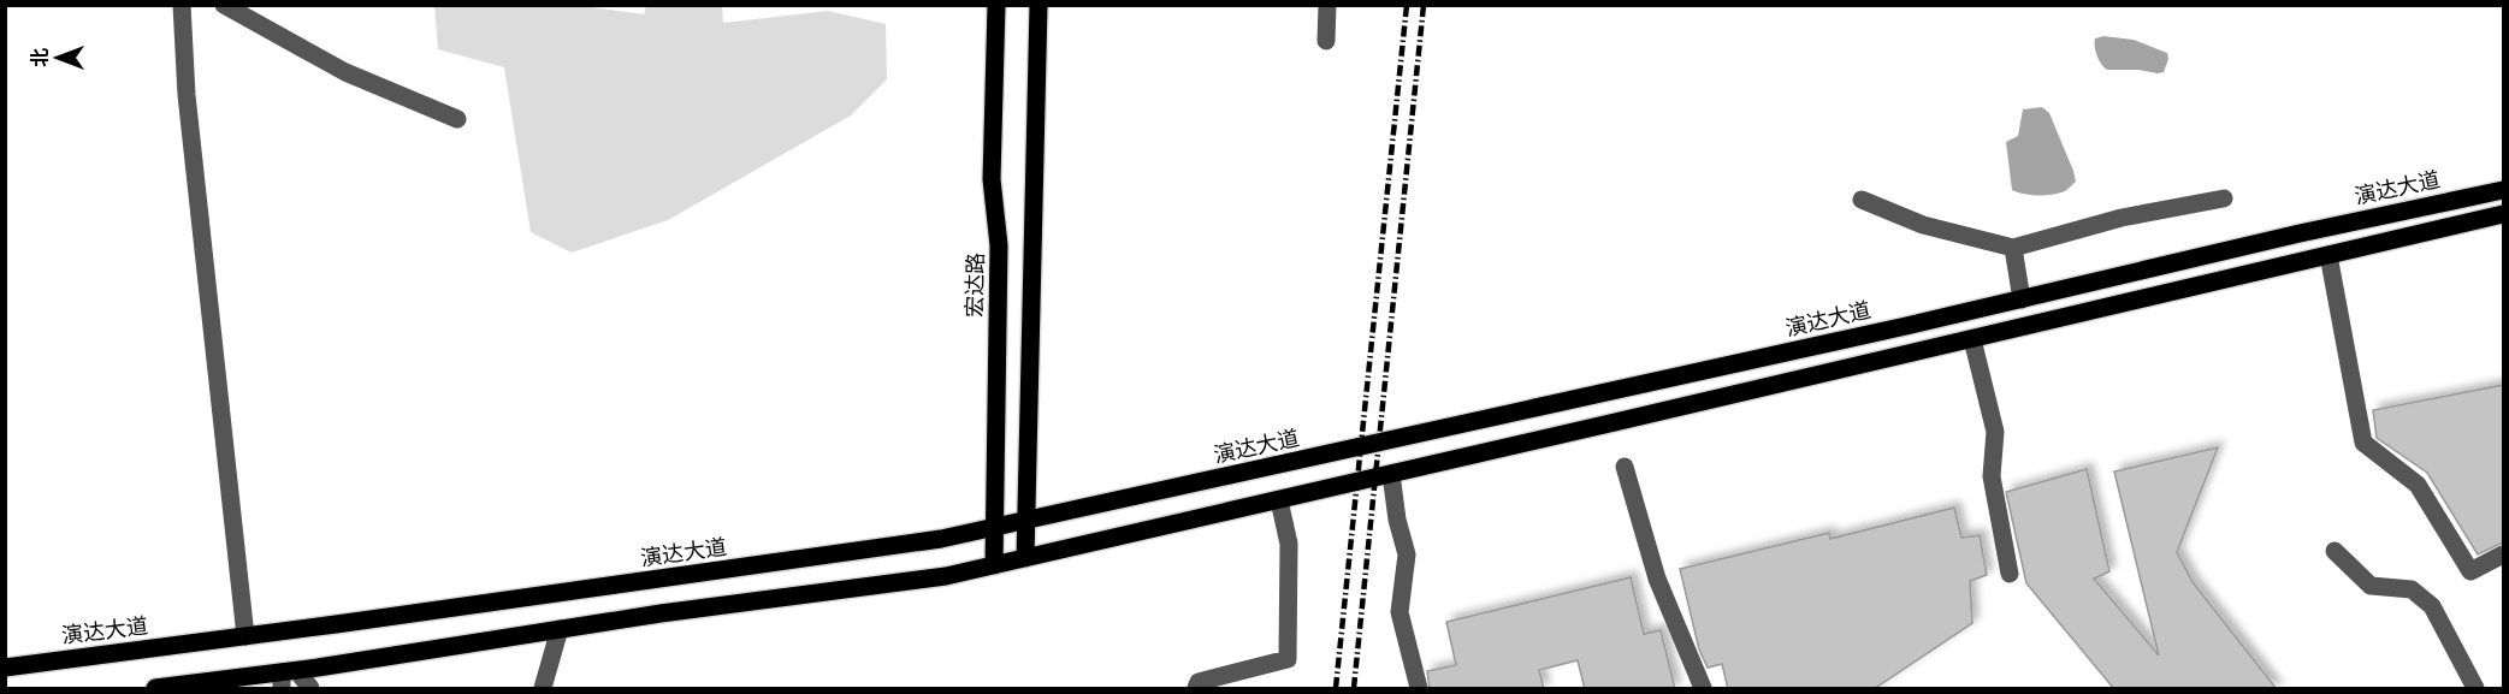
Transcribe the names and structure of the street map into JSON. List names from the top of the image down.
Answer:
{
  "streets": {
    "main road": ["演达大道", "宏达路"]
  },
  "crossings": [
    ["演达大道", "宏达路"]
  ],
  "north": "left"
}
